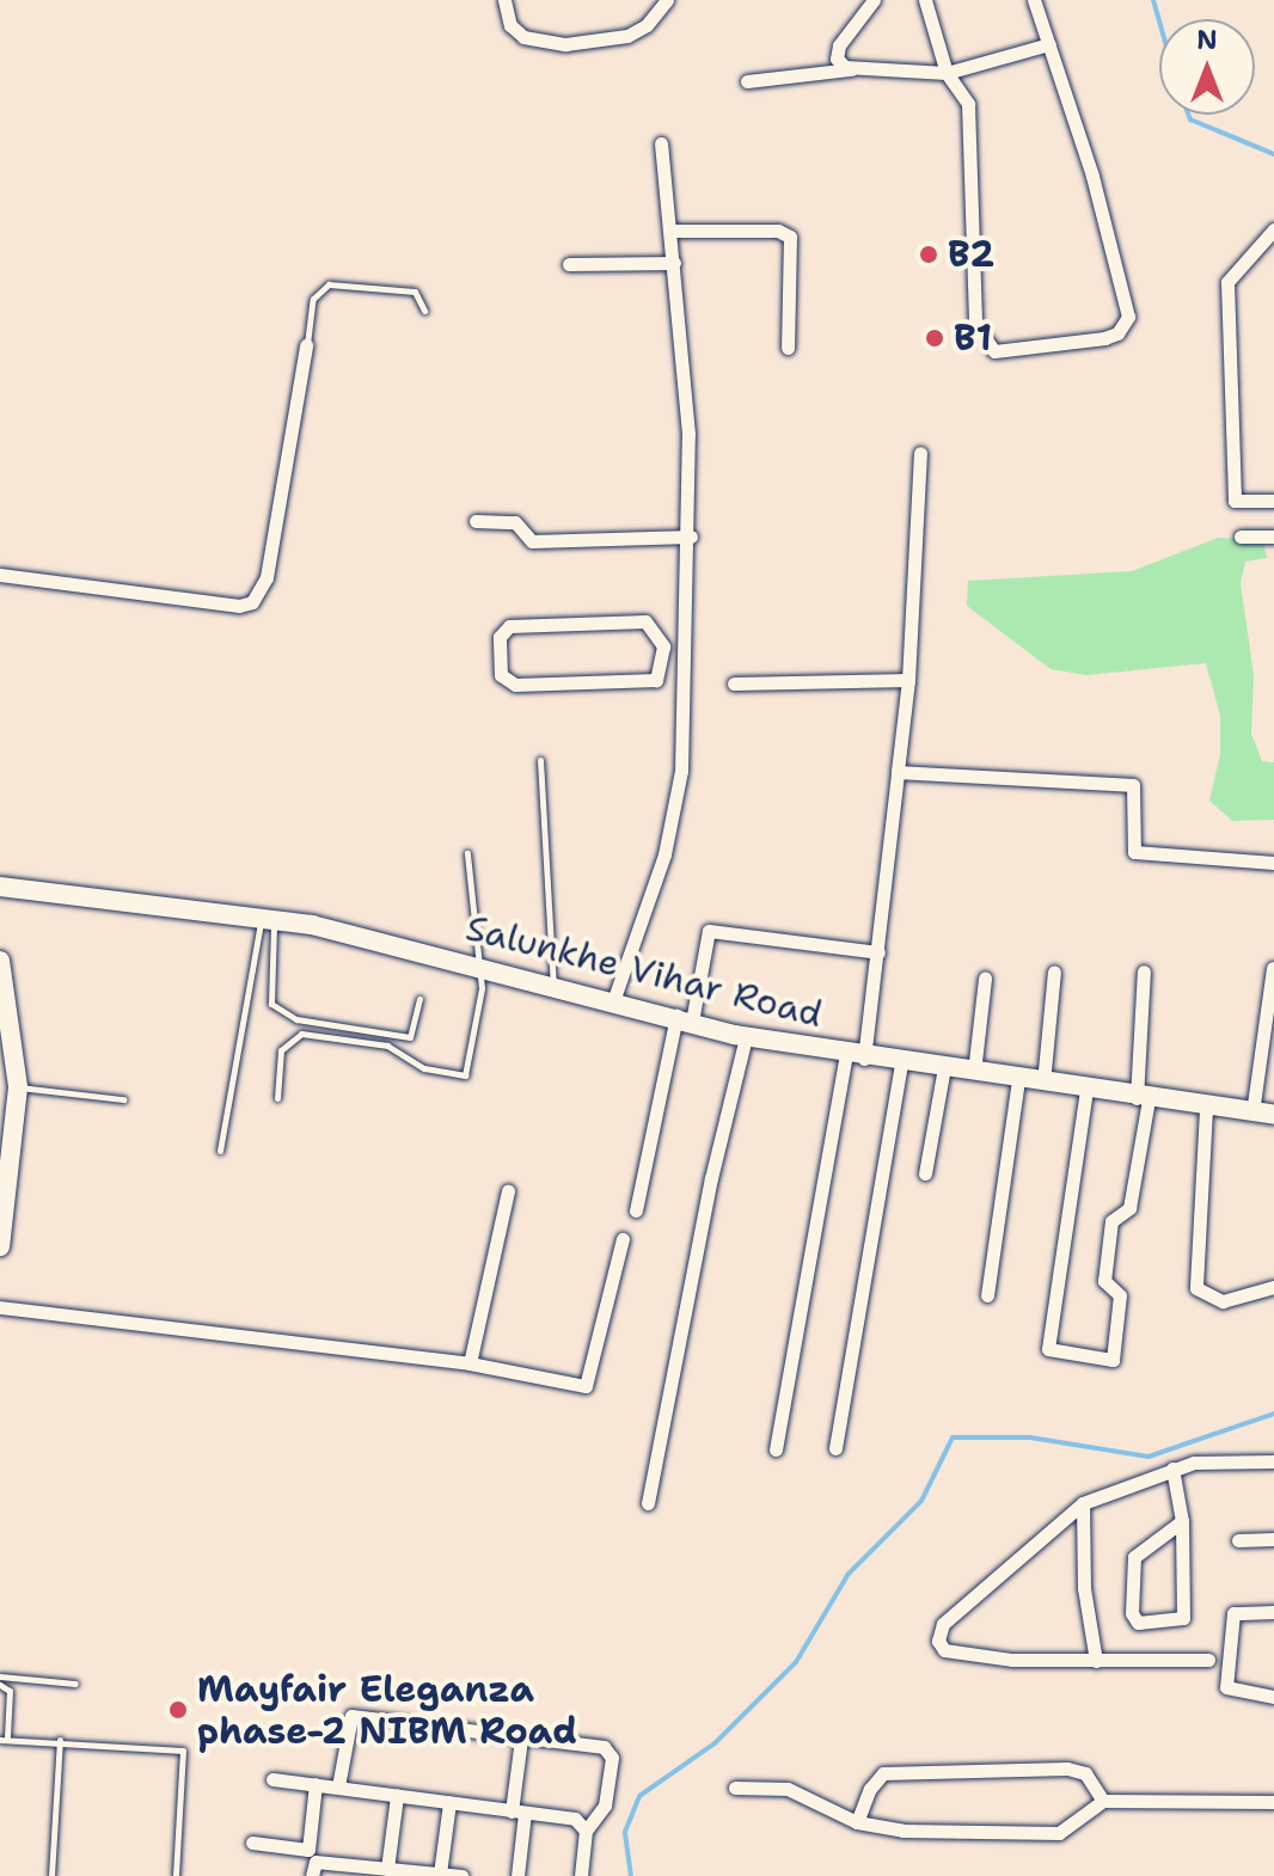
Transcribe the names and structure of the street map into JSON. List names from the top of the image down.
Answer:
{
  "streets": {
    "street": ["Salunkhe Vihar Road"]
  },
  "places": ["B2", "B1", "Mayfair Eleganza phase-2 NIBM Road"],
  "north": "top"
}
